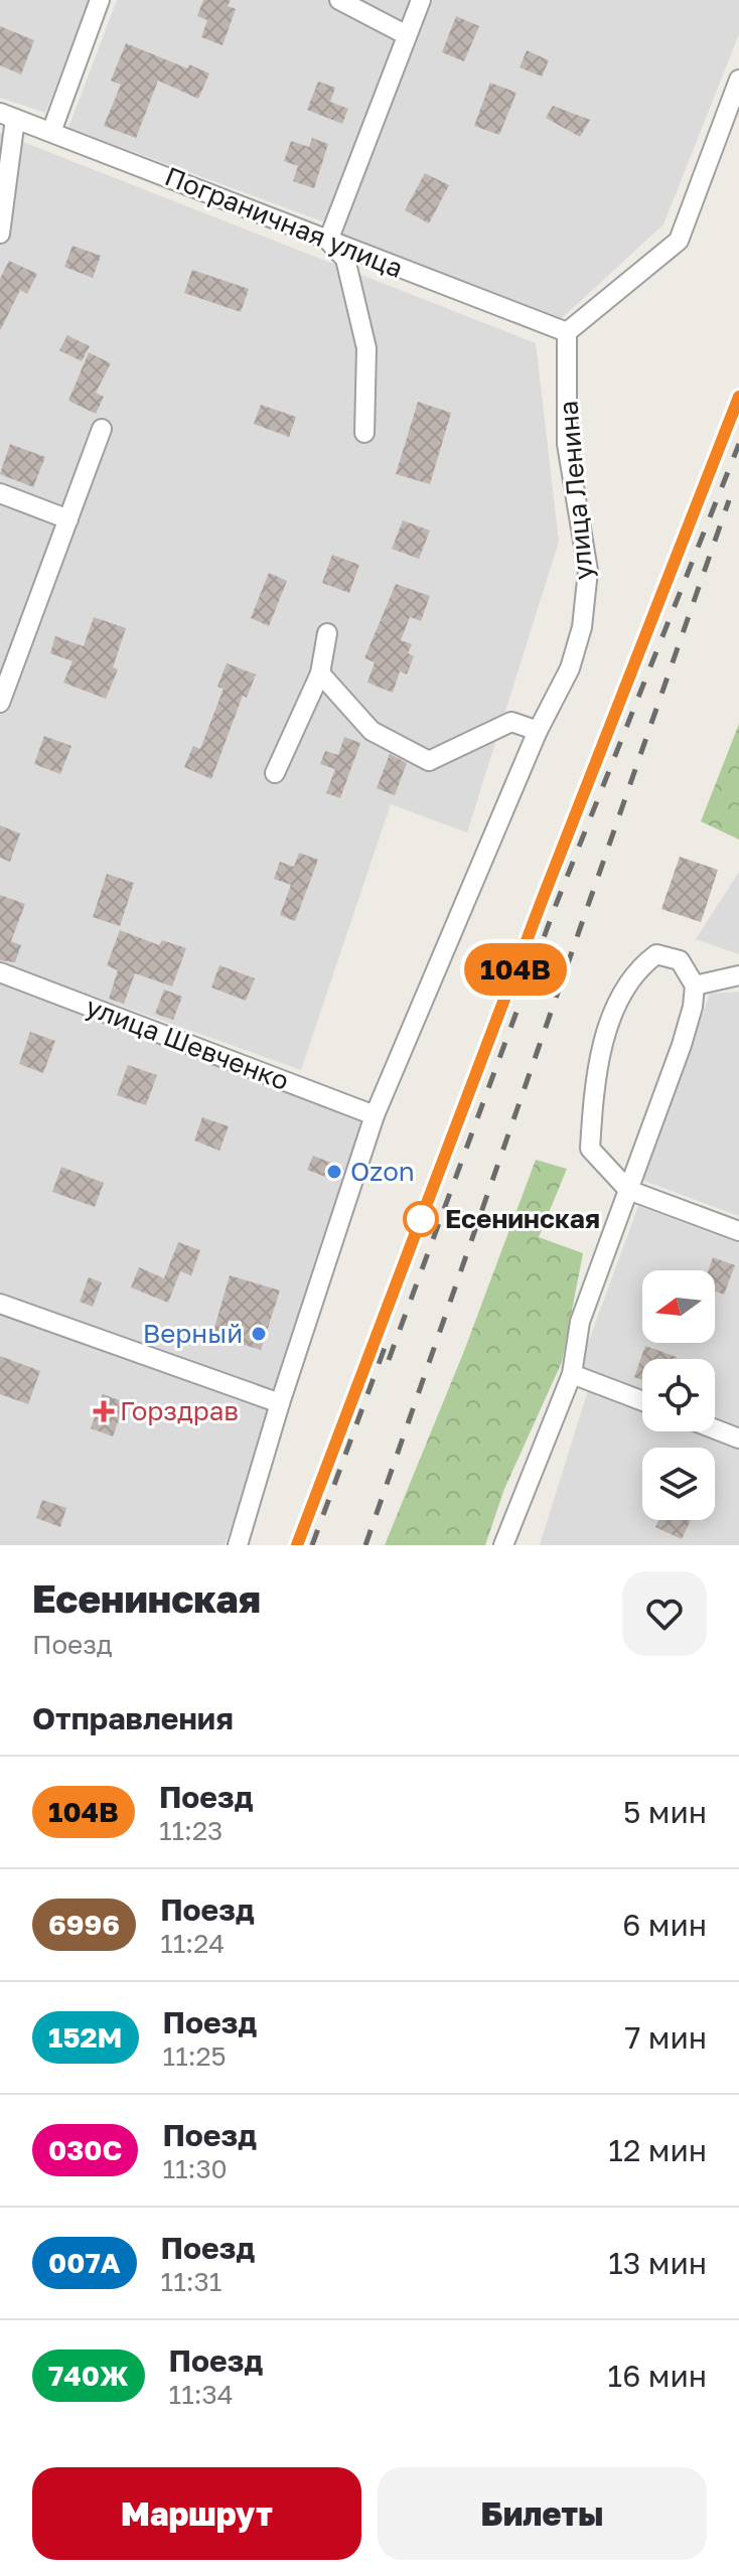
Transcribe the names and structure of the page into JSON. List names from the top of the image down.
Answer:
{
  "streets": {
    "street": ["Пограничная улица", "улица Ленина", "улица Шевченко"]
  },
  "crossings": [
    ["Пограничная улица", "улица Ленина"],
    ["улица Ленина", "улица Шевченко"]
  ],
  "places": {
    "other": ["Ozon", "Есенинская", "Верный"],
    "health": ["Горздрав"]
  },
  "north": "left",
  "page": {
    "on_map": "104В",
    "heading": [
      ["Есенинская", "Поезд"],
      "Отправления"
    ],
    "list": [
      {
        "mark": "104В",
        "name": "Поезд",
        "note": "11:23",
        "value": "5 мин"
      },
      {
        "mark": "6996",
        "name": "Поезд",
        "note": "11:24",
        "value": "6 мин"
      },
      {
        "mark": "152М",
        "name": "Поезд",
        "note": "11:25",
        "value": "7 мин"
      },
      {
        "mark": "030C",
        "name": "Поезд",
        "note": "11:30",
        "value": "12 мин"
      },
      {
        "mark": "007А",
        "name": "Поезд",
        "note": "11:31",
        "value": "13 мин"
      },
      {
        "mark": "740Ж",
        "name": "Поезд",
        "note": "11:34",
        "value": "16 мин"
      }
    ],
    "buttons": ["Маршрут", "Билеты"]
  }
}
